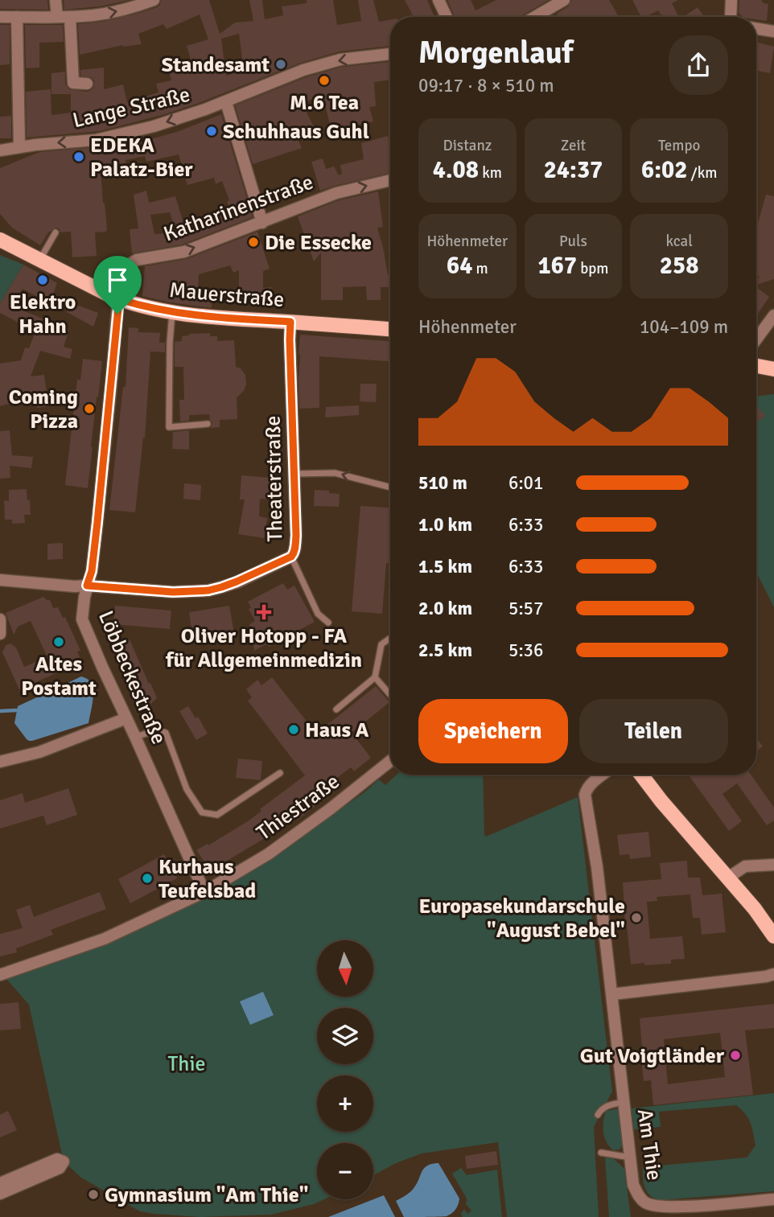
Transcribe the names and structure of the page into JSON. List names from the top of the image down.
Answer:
{
  "streets": {
    "main road": ["Mauerstraße"],
    "street": [
      "Lange Straße",
      "Katharinenstraße",
      "Theaterstraße",
      "Löbbeckestraße",
      "Thiestraße",
      "Am Thie"
    ]
  },
  "crossings": [
    ["Katharinenstraße", "Mauerstraße"],
    ["Katharinenstraße", "Löbbeckestraße"],
    ["Mauerstraße", "Theaterstraße"],
    ["Mauerstraße", "Löbbeckestraße"],
    ["Theaterstraße", "Löbbeckestraße"],
    ["Löbbeckestraße", "Thiestraße"]
  ],
  "one_way": ["Lange Straße", "Katharinenstraße"],
  "parks": ["Thie"],
  "places": {
    "other": [
      "Standesamt",
      "M.6 Tea",
      "Schuhhaus Guhl",
      "EDEKA Palatz-Bier",
      "Die Essecke",
      "Elektro Hahn",
      "Coming Pizza",
      "Altes Postamt",
      "Haus A",
      "Kurhaus Teufelsbad",
      "Europasekundarschule \"August Bebel\"",
      "Gut Voigtländer",
      "Gymnasium \"Am Thie\""
    ],
    "health": ["Oliver Hotopp - FA für Allgemeinmedizin"]
  },
  "north": "bottom",
  "page": {
    "heading": ["Morgenlauf", "09:17 · 8 × 510 m"],
    "stats": [
      ["Distanz", "4.08 km"],
      ["Zeit", "24:37"],
      ["Tempo", "6:02 /km"],
      ["Höhenmeter", "64 m"],
      ["Puls", "167 bpm"],
      ["kcal", "258"]
    ],
    "chart": ["Höhenmeter", "104–109 m"],
    "list": [
      {
        "name": "510 m",
        "note": "6:01"
      },
      {
        "name": "1.0 km",
        "note": "6:33"
      },
      {
        "name": "1.5 km",
        "note": "6:33"
      },
      {
        "name": "2.0 km",
        "note": "5:57"
      },
      {
        "name": "2.5 km",
        "note": "5:36"
      }
    ],
    "buttons": ["Speichern", "Teilen"],
    "map_buttons": ["+", "−"]
  }
}
